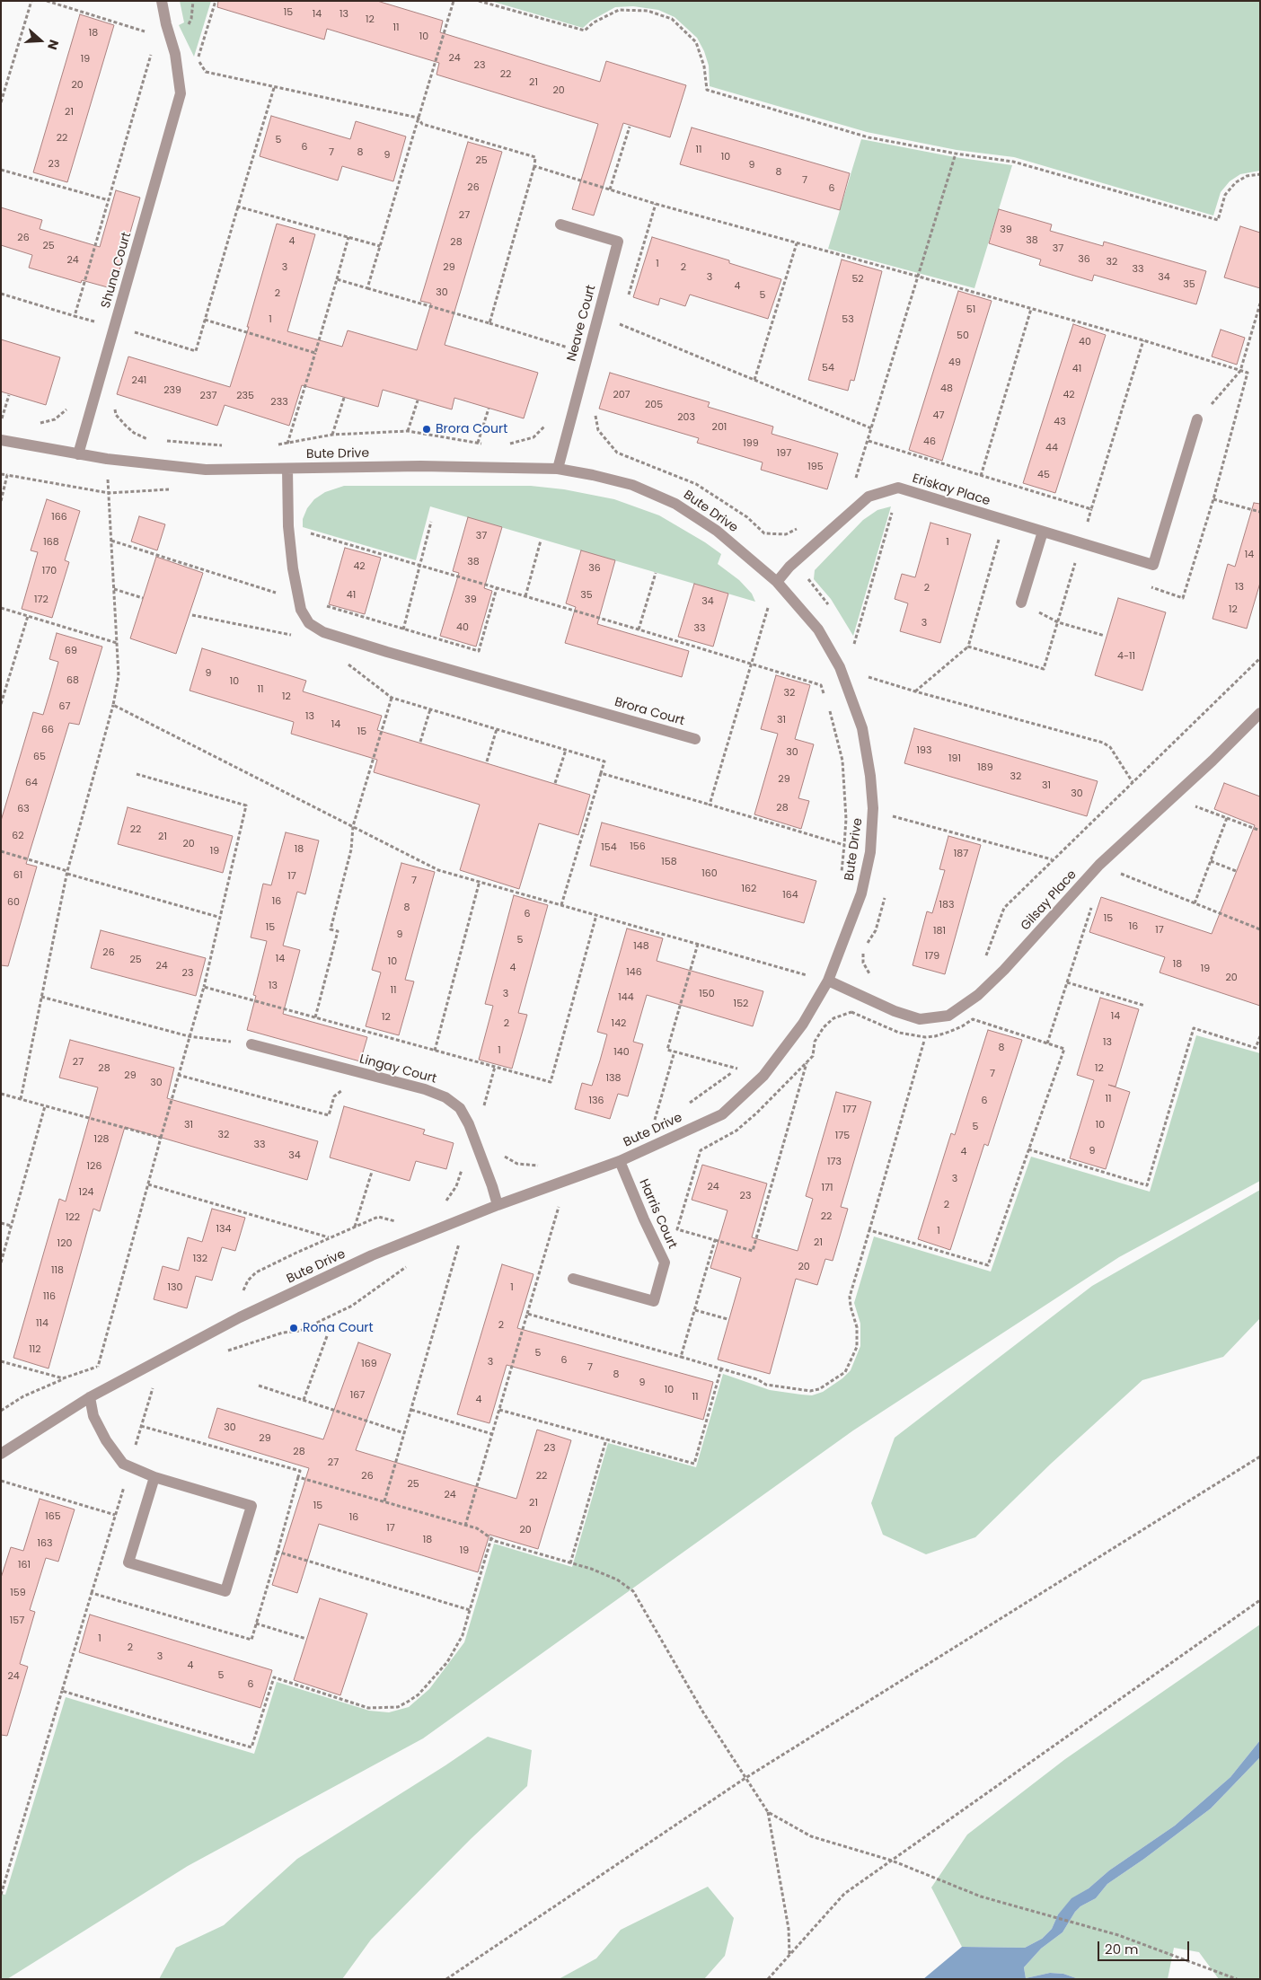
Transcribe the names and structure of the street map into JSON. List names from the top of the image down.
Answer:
{
  "streets": {
    "street": [
      "Shuna Court",
      "Neave Court",
      "Bute Drive",
      "Eriskay Place",
      "Brora Court",
      "Gilsay Place",
      "Lingay Court",
      "Harris Court"
    ]
  },
  "crossings": [
    ["Shuna Court", "Bute Drive"],
    ["Neave Court", "Bute Drive"],
    ["Bute Drive", "Eriskay Place"],
    ["Bute Drive", "Brora Court"],
    ["Bute Drive", "Gilsay Place"],
    ["Bute Drive", "Lingay Court"],
    ["Bute Drive", "Harris Court"]
  ],
  "places": ["Brora Court", "Rona Court"],
  "house_numbers": [
    "15",
    "14",
    "13",
    "12",
    "11",
    "18",
    "10",
    "24",
    "19",
    "23",
    "22",
    "21",
    "20",
    "20",
    "21",
    "22",
    "5",
    "6",
    "11",
    "7",
    "8",
    "9",
    "10",
    "25",
    "23",
    "9",
    "8",
    "7",
    "26",
    "6",
    "27",
    "39",
    "26",
    "38",
    "4",
    "28",
    "25",
    "37",
    "36",
    "24",
    "32",
    "1",
    "3",
    "29",
    "2",
    "33",
    "3",
    "34",
    "52",
    "35",
    "4",
    "30",
    "2",
    "5",
    "51",
    "1",
    "53",
    "50",
    "40",
    "49",
    "54",
    "41",
    "241",
    "48",
    "239",
    "207",
    "42",
    "237",
    "235",
    "233",
    "205",
    "47",
    "203",
    "43",
    "201",
    "46",
    "199",
    "44",
    "197",
    "195",
    "45",
    "166",
    "37",
    "168",
    "1",
    "14",
    "38",
    "42",
    "36",
    "170",
    "13",
    "2",
    "41",
    "35",
    "172",
    "39",
    "34",
    "12",
    "3",
    "40",
    "33",
    "69",
    "4-11",
    "9",
    "68",
    "10",
    "11",
    "32",
    "12",
    "67",
    "13",
    "31",
    "14",
    "66",
    "15",
    "193",
    "30",
    "65",
    "191",
    "189",
    "32",
    "29",
    "64",
    "31",
    "30",
    "28",
    "63",
    "22",
    "62",
    "21",
    "20",
    "156",
    "154",
    "18",
    "19",
    "187",
    "158",
    "160",
    "61",
    "17",
    "7",
    "162",
    "164",
    "16",
    "60",
    "183",
    "8",
    "6",
    "15",
    "16",
    "15",
    "17",
    "181",
    "9",
    "5",
    "148",
    "26",
    "179",
    "14",
    "25",
    "10",
    "18",
    "24",
    "4",
    "19",
    "146",
    "23",
    "20",
    "13",
    "11",
    "3",
    "150",
    "144",
    "152",
    "14",
    "12",
    "2",
    "142",
    "13",
    "8",
    "1",
    "140",
    "27",
    "28",
    "12",
    "7",
    "29",
    "138",
    "30",
    "11",
    "136",
    "6",
    "177",
    "31",
    "10",
    "5",
    "32",
    "175",
    "128",
    "33",
    "9",
    "4",
    "34",
    "173",
    "126",
    "3",
    "24",
    "171",
    "124",
    "23",
    "2",
    "22",
    "122",
    "134",
    "1",
    "21",
    "120",
    "132",
    "20",
    "118",
    "130",
    "1",
    "116",
    "114",
    "2",
    "112",
    "5",
    "6",
    "3",
    "169",
    "7",
    "8",
    "9",
    "10",
    "167",
    "11",
    "4",
    "30",
    "29",
    "23",
    "28",
    "27",
    "26",
    "22",
    "25",
    "24",
    "21",
    "15",
    "165",
    "16",
    "17",
    "20",
    "18",
    "163",
    "19",
    "161",
    "159",
    "157",
    "1",
    "2",
    "3",
    "4",
    "5",
    "24",
    "6"
  ],
  "scale_bar": "20 m",
  "north": "right"
}
